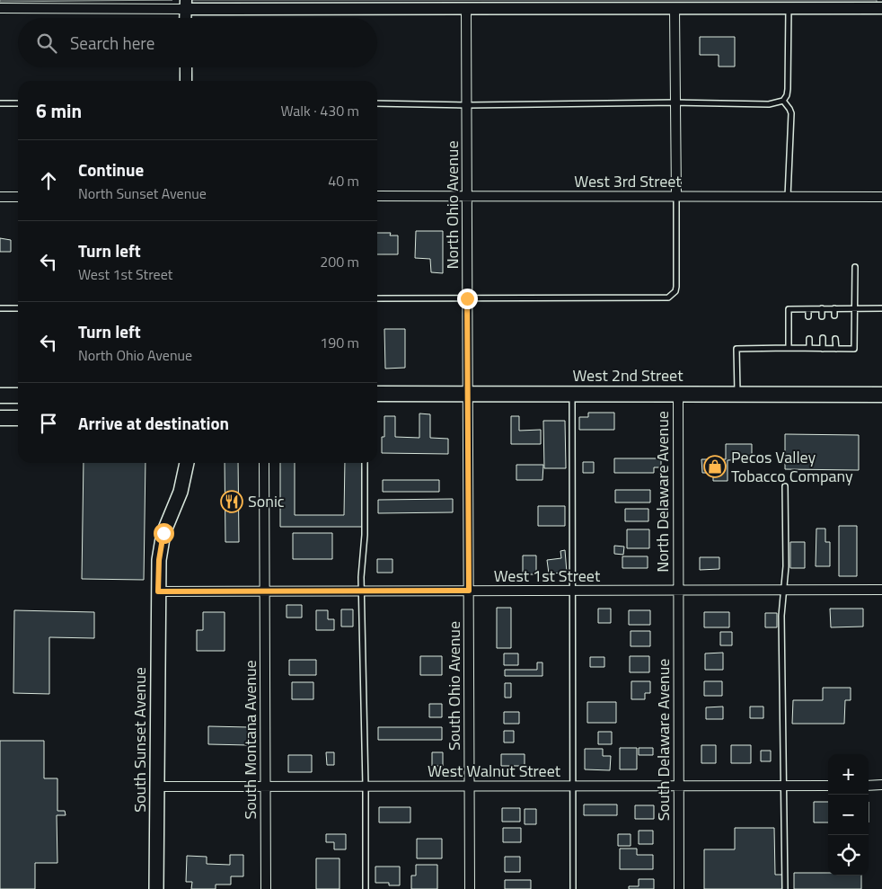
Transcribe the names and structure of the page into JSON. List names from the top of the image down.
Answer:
{
  "streets": {
    "main road": ["West 2nd Street", "South Sunset Avenue"],
    "street": [
      "West 3rd Street",
      "North Ohio Avenue",
      "North Delaware Avenue",
      "West 1st Street",
      "South Ohio Avenue",
      "South Montana Avenue",
      "South Delaware Avenue",
      "West Walnut Street"
    ]
  },
  "crossings": [
    ["West 3rd Street", "North Ohio Avenue"],
    ["North Ohio Avenue", "West 2nd Street"],
    ["North Ohio Avenue", "West 1st Street"],
    ["North Ohio Avenue", "South Ohio Avenue"],
    ["West 2nd Street", "North Delaware Avenue"],
    ["North Delaware Avenue", "West 1st Street"],
    ["North Delaware Avenue", "South Delaware Avenue"],
    ["West 1st Street", "South Ohio Avenue"],
    ["West 1st Street", "South Sunset Avenue"],
    ["West 1st Street", "South Montana Avenue"],
    ["West 1st Street", "South Delaware Avenue"],
    ["South Ohio Avenue", "West Walnut Street"],
    ["South Sunset Avenue", "West Walnut Street"],
    ["South Montana Avenue", "West Walnut Street"],
    ["South Delaware Avenue", "West Walnut Street"]
  ],
  "places": {
    "shop": ["Pecos Valley Tobacco Company"],
    "restaurant": ["Sonic"]
  },
  "page": {
    "search": "Search here",
    "heading": ["6 min", "Walk · 430 m"],
    "list": [
      ["Continue", "North Sunset Avenue", "40 m"],
      ["Turn left", "West 1st Street", "200 m"],
      ["Turn left", "North Ohio Avenue", "190 m"],
      "Arrive at destination"
    ],
    "map_buttons": ["+", "−"]
  }
}
